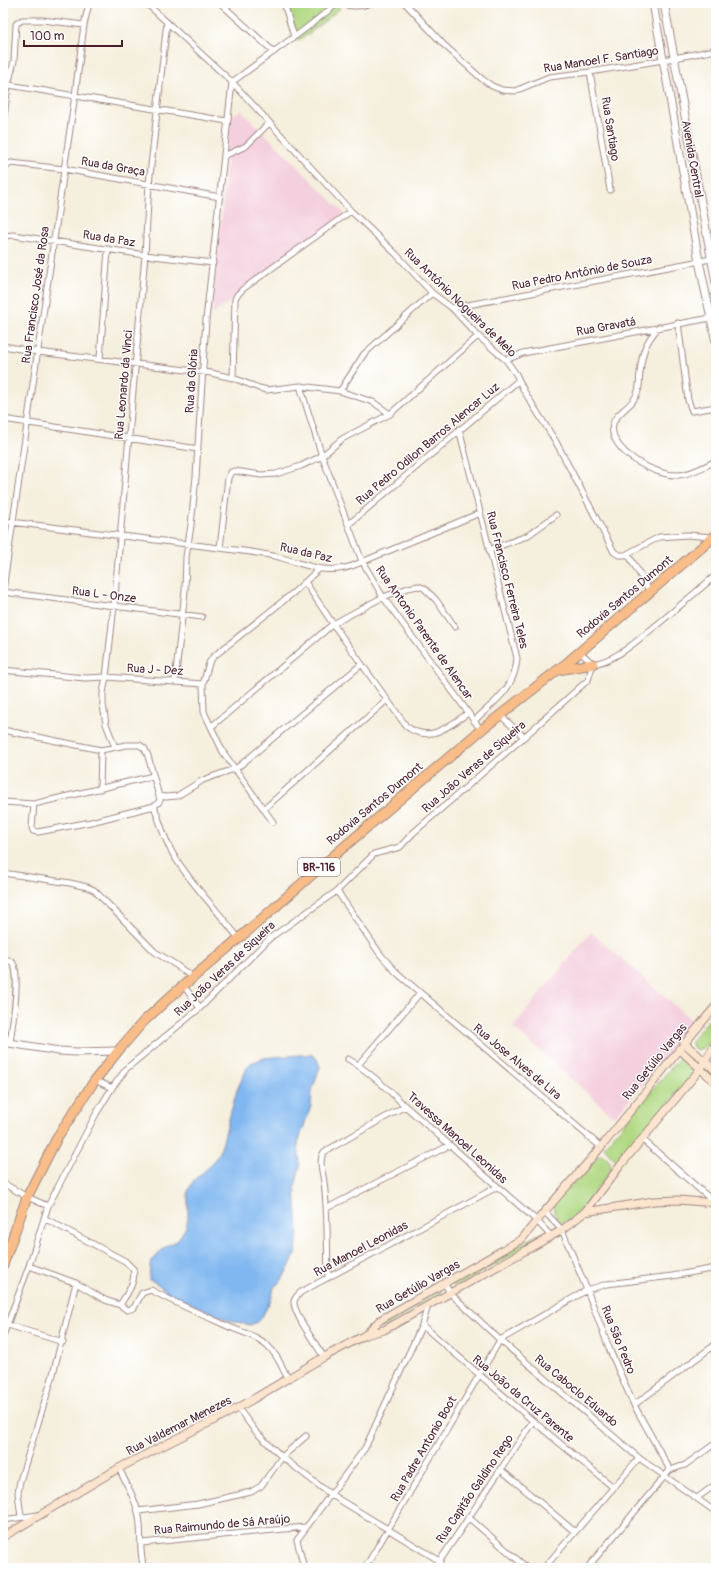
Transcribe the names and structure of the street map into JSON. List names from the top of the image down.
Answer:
{
  "streets": {
    "highway": ["Rodovia Santos Dumont", "BR-116"],
    "main road": ["Rua Getúlio Vargas", "Rua Valdemar Menezes"],
    "street": [
      "Rua Manoel F. Santiago",
      "Rua Santiago",
      "Avenida Central",
      "Rua da Graça",
      "Rua da Paz",
      "Rua Pedro Antônio de Souza",
      "Rua Francisco José da Rosa",
      "Rua Antônio Nogueira de Melo",
      "Rua Gravatá",
      "Rua da Glória",
      "Rua Leonardo da Vinci",
      "Rua Pedro Odilon Barros Alencar Luz",
      "Rua Francisco Ferreira Teles",
      "Rua L - Onze",
      "Rua Antonio Parente de Alencar",
      "Rua J - Dez",
      "Rua João Veras de Siqueira",
      "Rua Jose Alves de Lira",
      "Travessa Manoel Leonidas",
      "Rua Manoel Leonidas",
      "Rua São Pedro",
      "Rua Caboclo Eduardo",
      "Rua João da Cruz Parente",
      "Rua Padre Antonio Boot",
      "Rua Capitão Galdino Rego",
      "Rua Raimundo de Sá Araújo"
    ]
  },
  "crossings": [
    ["Rua Manoel F. Santiago", "Rua Santiago"],
    ["Rua Manoel F. Santiago", "Avenida Central"],
    ["Avenida Central", "Rua Pedro Antônio de Souza"],
    ["Avenida Central", "Rua Gravatá"],
    ["Rua da Graça", "Rua Francisco José da Rosa"],
    ["Rua da Graça", "Rua da Glória"],
    ["Rua da Graça", "Rua Leonardo da Vinci"],
    ["Rua da Paz", "Rua Francisco José da Rosa"],
    ["Rua da Paz", "Rua da Glória"],
    ["Rua da Paz", "Rua Leonardo da Vinci"],
    ["Rua da Paz", "Rua Francisco Ferreira Teles"],
    ["Rua da Paz", "Rua Antonio Parente de Alencar"],
    ["Rua Pedro Antônio de Souza", "Rua Antônio Nogueira de Melo"],
    ["Rua Francisco José da Rosa", "Rua L - Onze"],
    ["Rua Antônio Nogueira de Melo", "Rua Gravatá"],
    ["Rua Antônio Nogueira de Melo", "Rua da Glória"],
    ["Rua Antônio Nogueira de Melo", "Rua Leonardo da Vinci"],
    ["Rua Antônio Nogueira de Melo", "Rua Pedro Odilon Barros Alencar Luz"],
    ["Rua da Glória", "Rua L - Onze"],
    ["Rua da Glória", "Rua J - Dez"],
    ["Rua Leonardo da Vinci", "Rua L - Onze"],
    ["Rua Leonardo da Vinci", "Rua J - Dez"],
    ["Rua Pedro Odilon Barros Alencar Luz", "Rua Francisco Ferreira Teles"],
    ["Rua Pedro Odilon Barros Alencar Luz", "Rua Antonio Parente de Alencar"],
    ["Rua Francisco Ferreira Teles", "Rua Antonio Parente de Alencar"],
    ["Rodovia Santos Dumont", "Rua Antonio Parente de Alencar"],
    ["Rua João Veras de Siqueira", "Rua Jose Alves de Lira"],
    ["Rua Jose Alves de Lira", "Rua Getúlio Vargas"],
    ["Rua Getúlio Vargas", "Travessa Manoel Leonidas"],
    ["Rua Getúlio Vargas", "Rua São Pedro"],
    ["Rua Getúlio Vargas", "Rua Caboclo Eduardo"],
    ["Rua Getúlio Vargas", "Rua Valdemar Menezes"],
    ["Travessa Manoel Leonidas", "Rua Manoel Leonidas"],
    ["Rua Manoel Leonidas", "Rua Valdemar Menezes"],
    ["Rua Caboclo Eduardo", "Rua Padre Antonio Boot"],
    ["Rua João da Cruz Parente", "Rua Padre Antonio Boot"],
    ["Rua João da Cruz Parente", "Rua Capitão Galdino Rego"]
  ],
  "scale_bar": "100 m"
}
